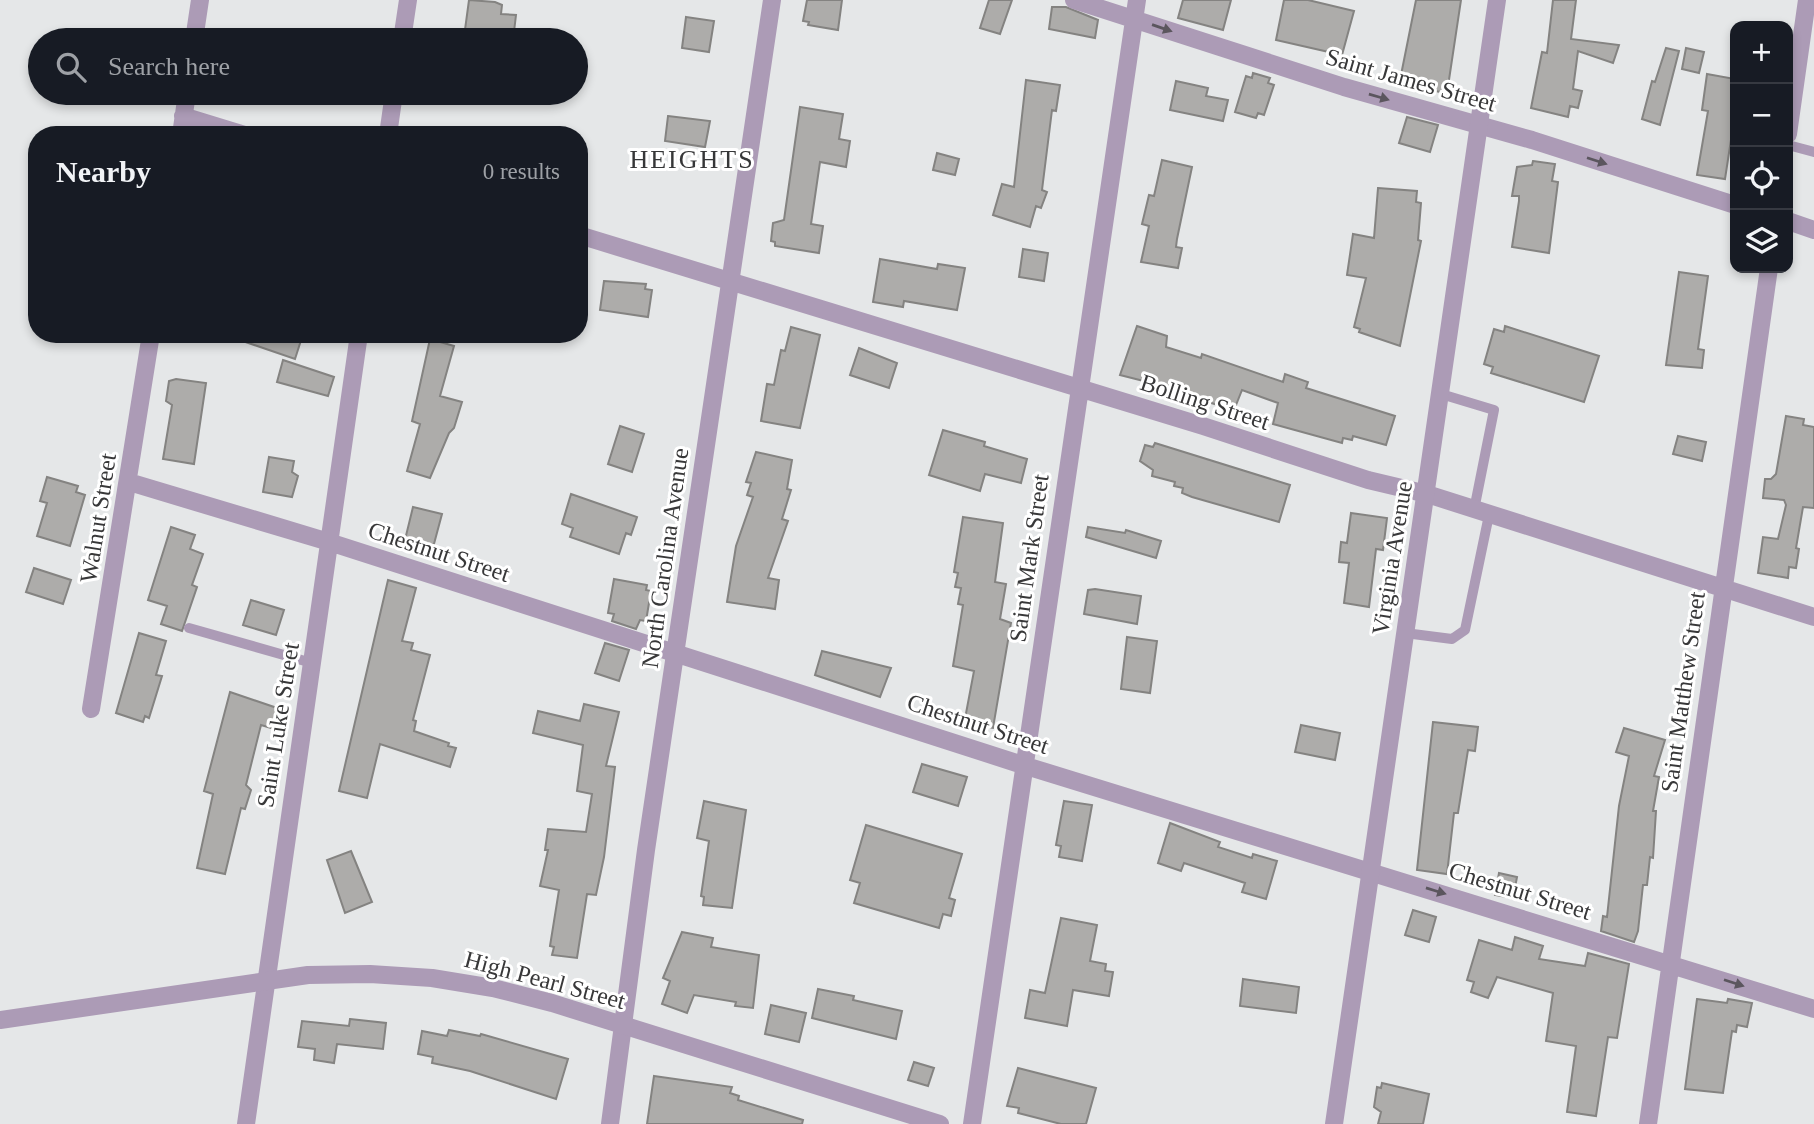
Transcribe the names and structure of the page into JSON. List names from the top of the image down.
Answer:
{
  "streets": {
    "street": [
      "Saint James Street",
      "Bolling Street",
      "Walnut Street",
      "Chestnut Street",
      "North Carolina Avenue",
      "Saint Mark Street",
      "Virginia Avenue",
      "Saint Matthew Street",
      "Saint Luke Street",
      "High Pearl Street"
    ]
  },
  "crossings": [
    ["Saint James Street", "Saint Mark Street"],
    ["Saint James Street", "Virginia Avenue"],
    ["Bolling Street", "North Carolina Avenue"],
    ["Bolling Street", "Saint Mark Street"],
    ["Bolling Street", "Virginia Avenue"],
    ["Bolling Street", "Saint Matthew Street"],
    ["Walnut Street", "Chestnut Street"],
    ["Chestnut Street", "North Carolina Avenue"],
    ["Chestnut Street", "Saint Mark Street"],
    ["Chestnut Street", "Virginia Avenue"],
    ["Chestnut Street", "Saint Matthew Street"],
    ["Chestnut Street", "Saint Luke Street"],
    ["North Carolina Avenue", "High Pearl Street"],
    ["Saint Luke Street", "High Pearl Street"]
  ],
  "one_way": ["Saint James Street"],
  "districts": ["HEIGHTS"],
  "page": {
    "map_buttons": ["+", "−"],
    "search": "Search here",
    "heading": ["Nearby", "0 results"]
  }
}
